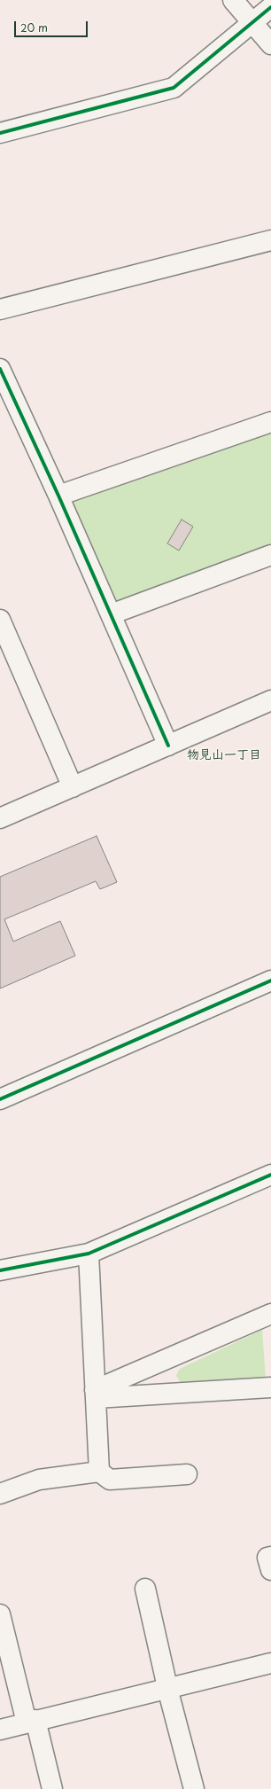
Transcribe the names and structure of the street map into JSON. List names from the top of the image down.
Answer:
{
  "districts": ["物見山一丁目"],
  "scale_bar": "20 m"
}
